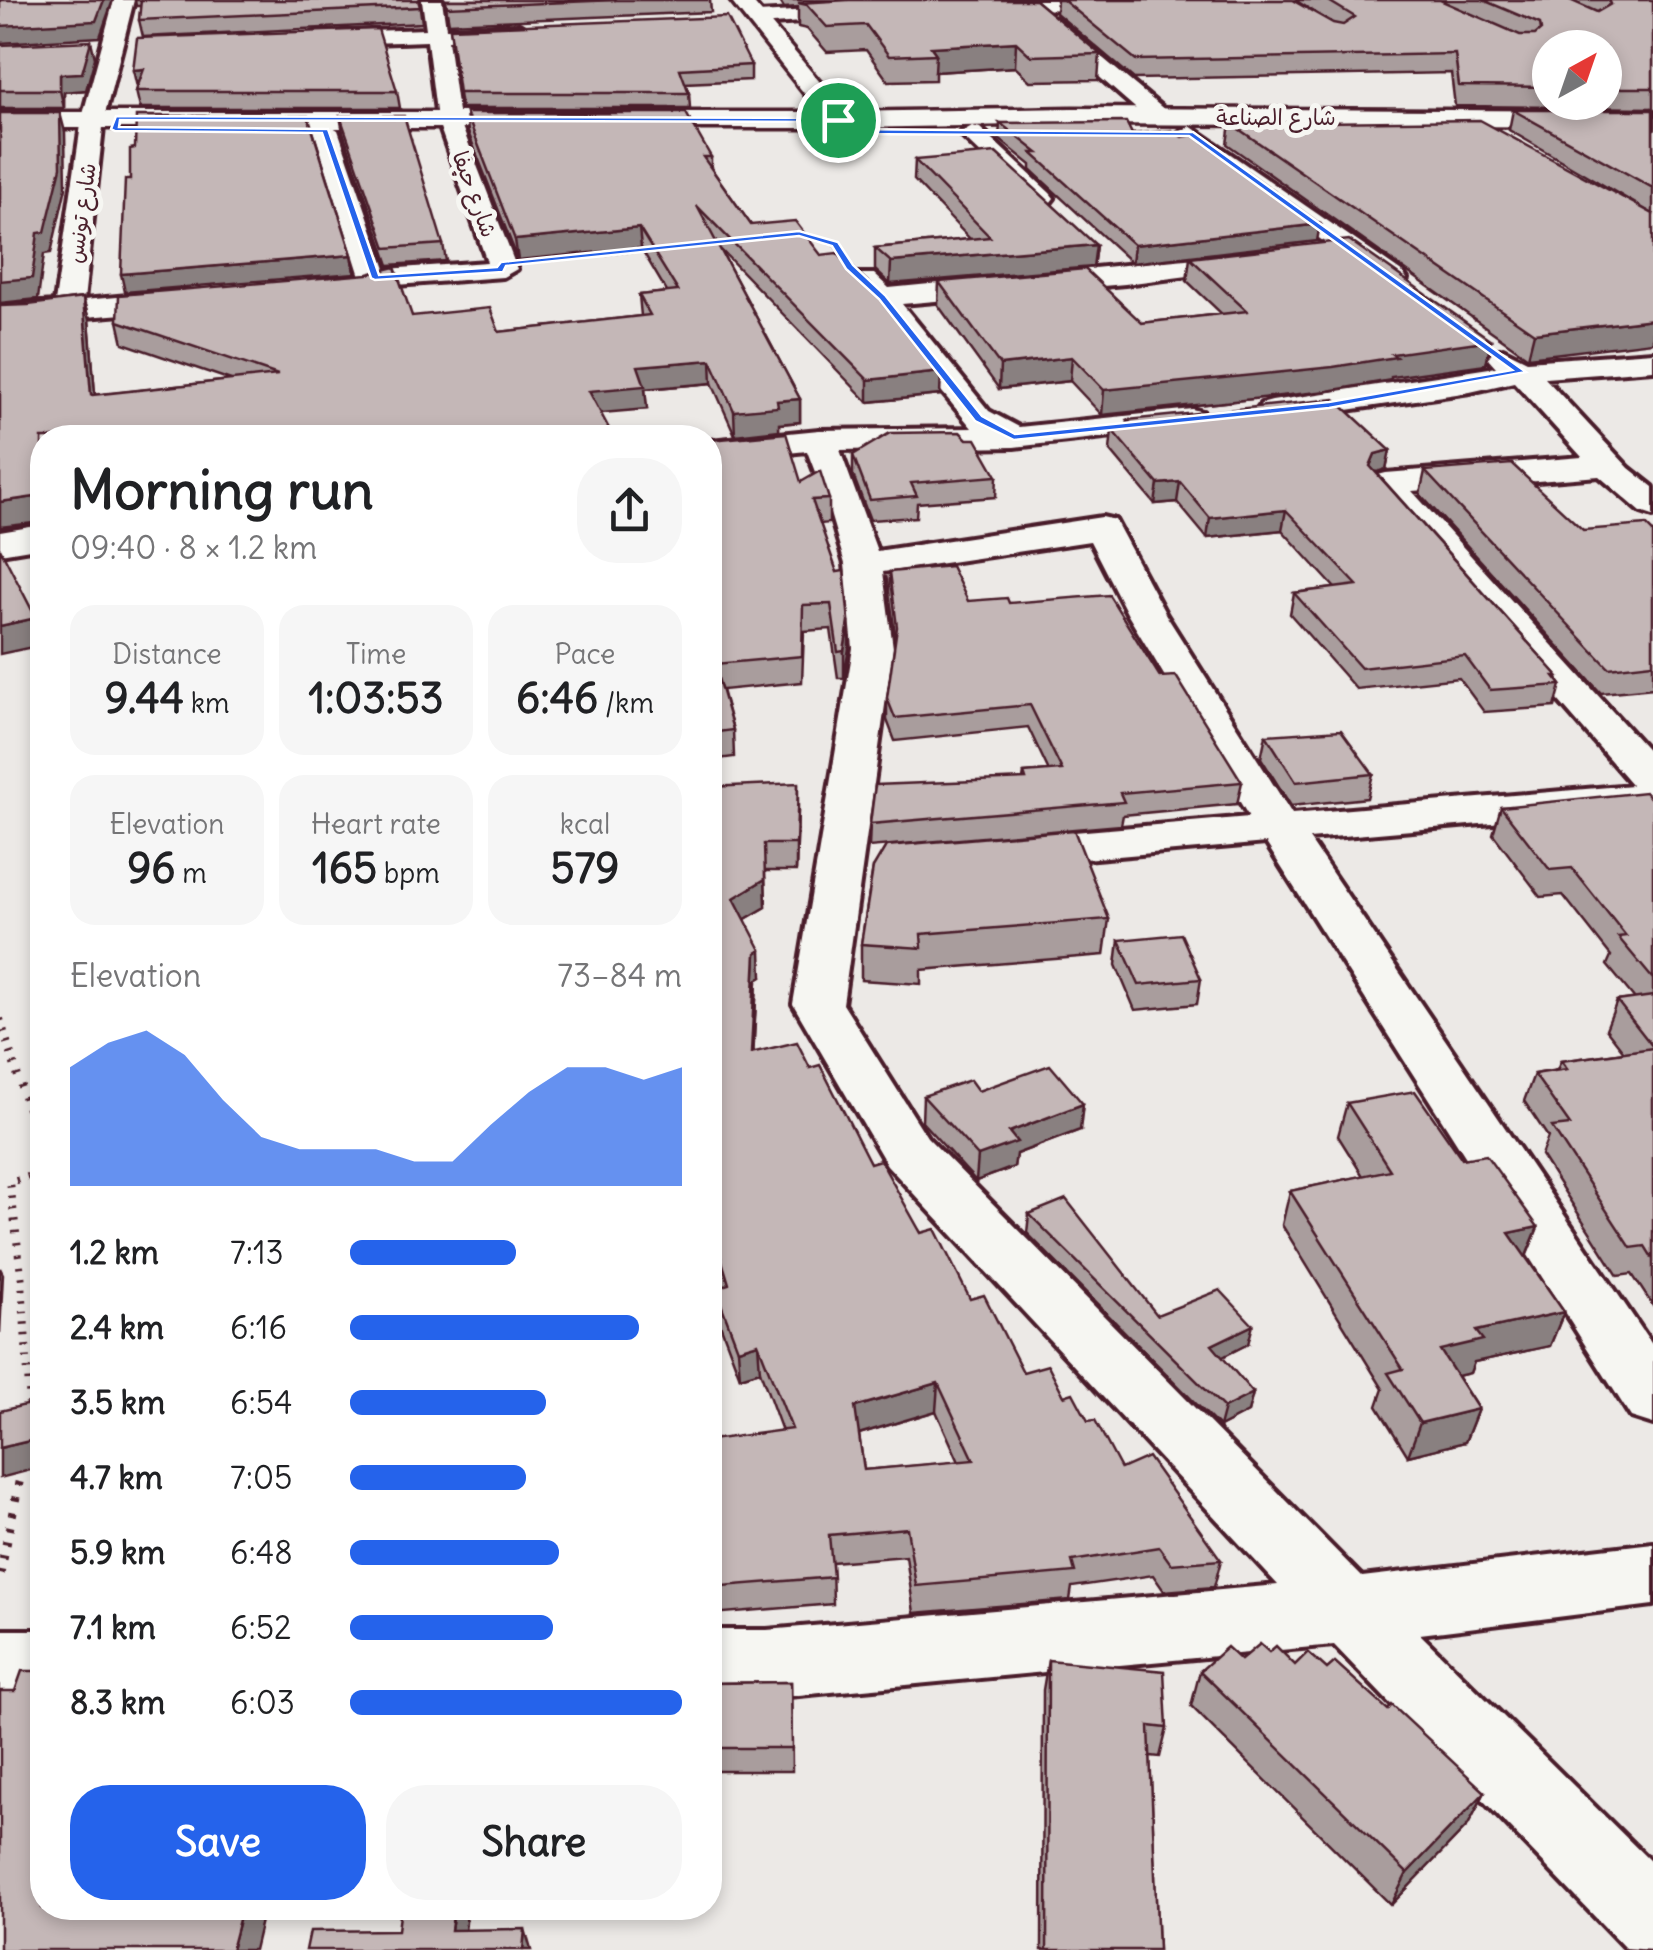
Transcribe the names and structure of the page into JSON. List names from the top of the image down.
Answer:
{
  "streets": {
    "main road": ["شارع الصناعة"],
    "street": ["شارع حيفا", "شارع تونس"]
  },
  "crossings": [
    ["شارع الصناعة", "شارع حيفا"],
    ["شارع الصناعة", "شارع تونس"]
  ],
  "north": "top right",
  "page": {
    "heading": ["Morning run", "09:40 · 8 × 1.2 km"],
    "stats": [
      ["Distance", "9.44 km"],
      ["Time", "1:03:53"],
      ["Pace", "6:46 /km"],
      ["Elevation", "96 m"],
      ["Heart rate", "165 bpm"],
      ["kcal", "579"]
    ],
    "chart": ["Elevation", "73–84 m"],
    "list": [
      {
        "name": "1.2 km",
        "note": "7:13"
      },
      {
        "name": "2.4 km",
        "note": "6:16"
      },
      {
        "name": "3.5 km",
        "note": "6:54"
      },
      {
        "name": "4.7 km",
        "note": "7:05"
      },
      {
        "name": "5.9 km",
        "note": "6:48"
      },
      {
        "name": "7.1 km",
        "note": "6:52"
      },
      {
        "name": "8.3 km",
        "note": "6:03"
      }
    ],
    "buttons": ["Save", "Share"]
  }
}
